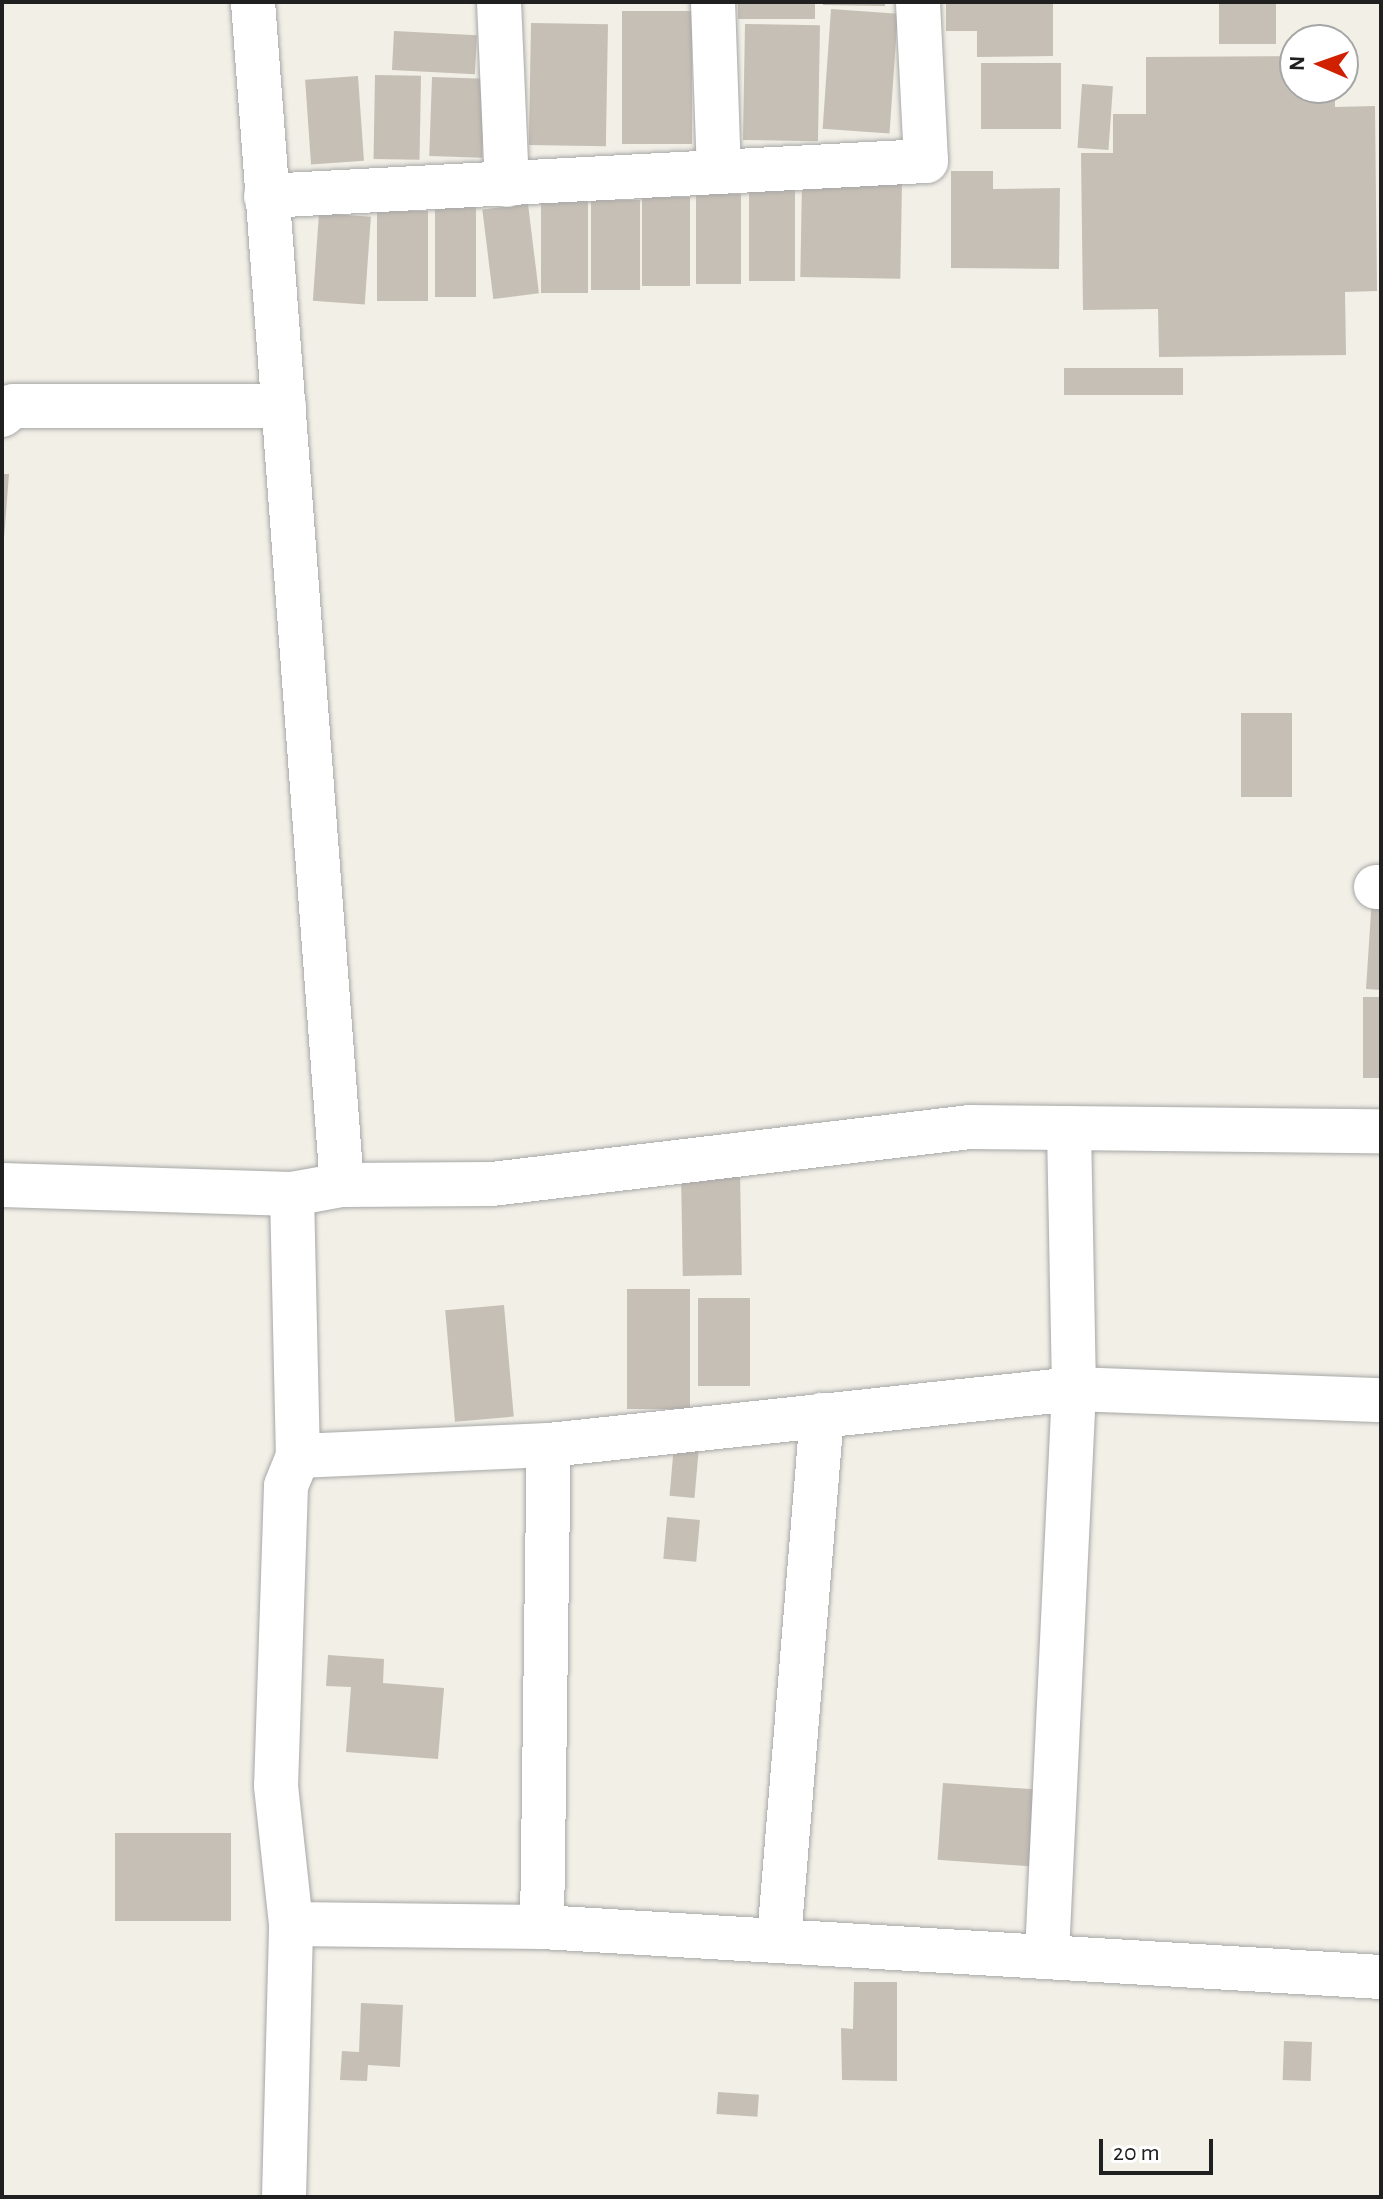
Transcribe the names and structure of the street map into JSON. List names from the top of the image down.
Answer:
{
  "scale_bar": "20 m",
  "north": "left"
}
